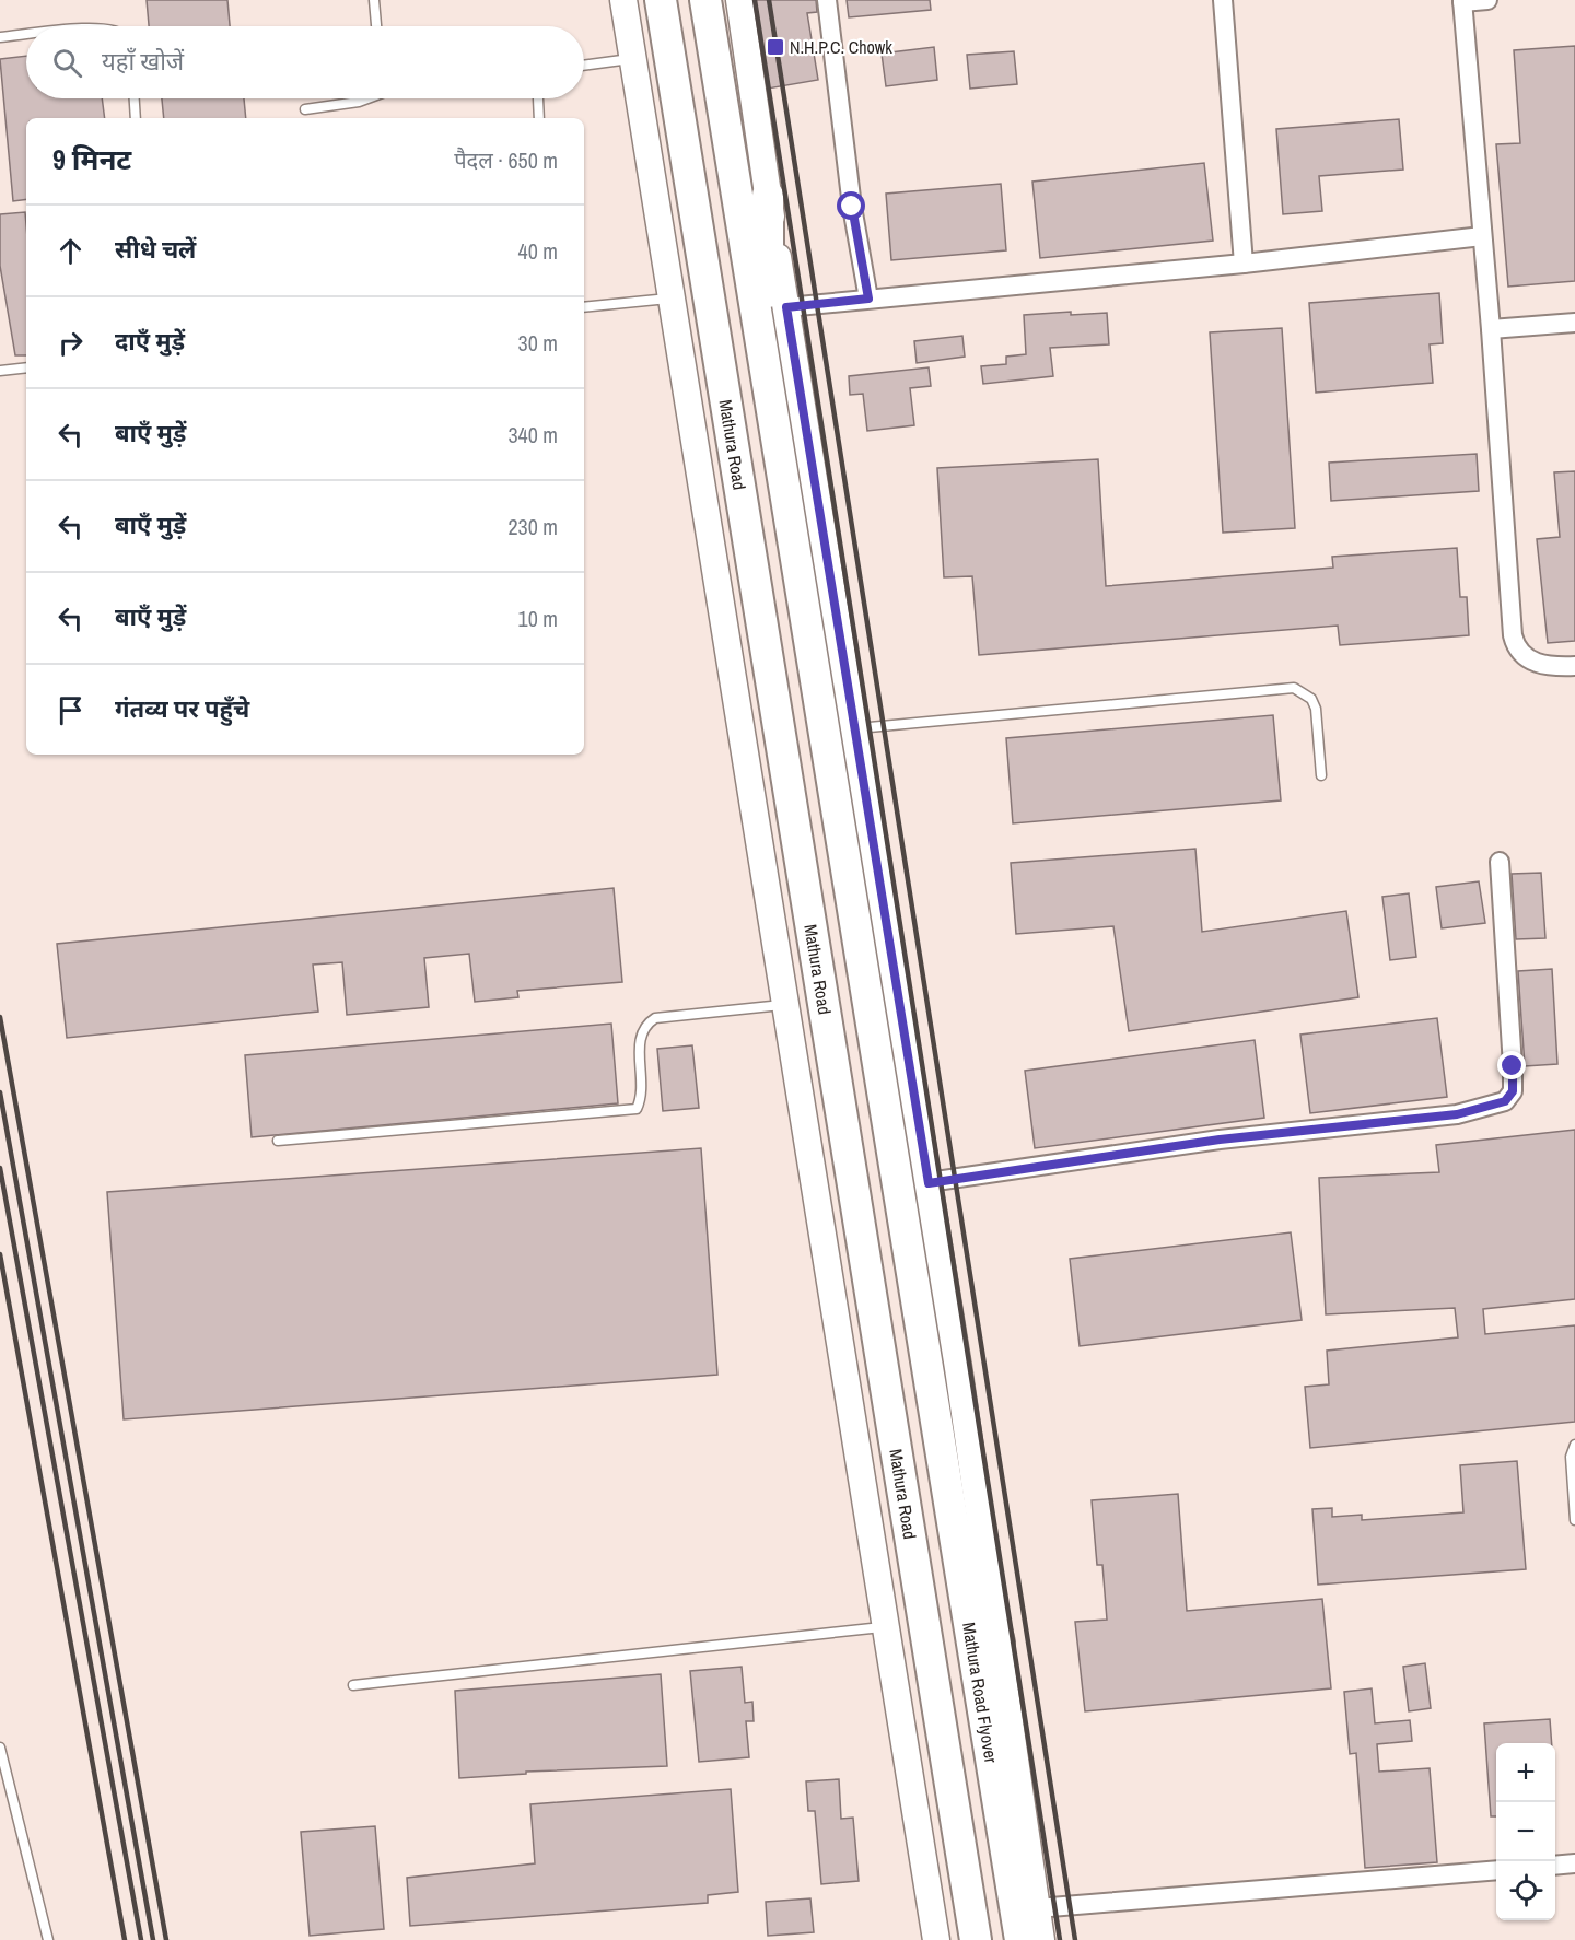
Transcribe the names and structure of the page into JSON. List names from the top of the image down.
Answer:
{
  "streets": {
    "highway": ["Mathura Road", "Mathura Road Flyover"]
  },
  "places": {
    "transit": ["N.H.P.C. Chowk"]
  },
  "page": {
    "search": "यहाँ खोजें",
    "heading": ["9 मिनट", "पैदल · 650 m"],
    "list": [
      ["सीधे चलें", "40 m"],
      ["दाएँ मुड़ें", "30 m"],
      ["बाएँ मुड़ें", "340 m"],
      ["बाएँ मुड़ें", "230 m"],
      ["बाएँ मुड़ें", "10 m"],
      "गंतव्य पर पहुँचे"
    ],
    "map_buttons": ["+", "−"]
  }
}
